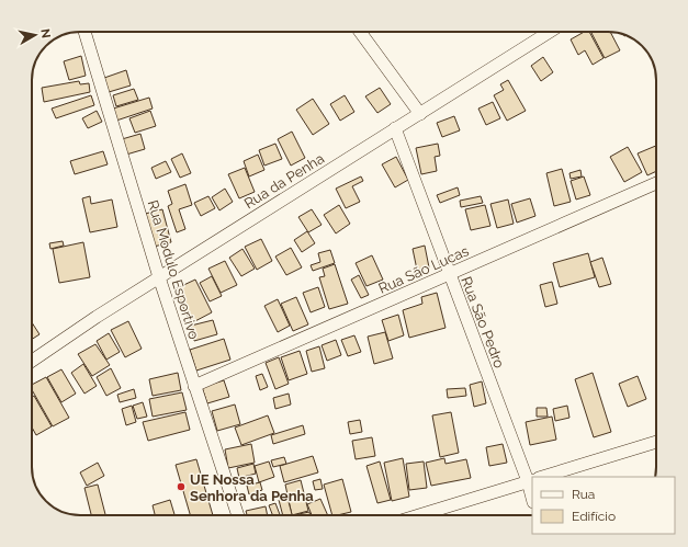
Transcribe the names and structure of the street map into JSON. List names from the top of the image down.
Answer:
{
  "streets": {
    "street": [
      "Rua da Penha",
      "Rua Modulo Esportivo",
      "Rua São Lucas",
      "Rua São Pedro"
    ]
  },
  "crossings": [
    ["Rua da Penha", "Rua Modulo Esportivo"],
    ["Rua da Penha", "Rua São Pedro"],
    ["Rua Modulo Esportivo", "Rua São Lucas"],
    ["Rua São Lucas", "Rua São Pedro"]
  ],
  "places": ["UE Nossa Senhora da Penha"],
  "legend": ["Rua", "Edifício"],
  "north": "right"
}
